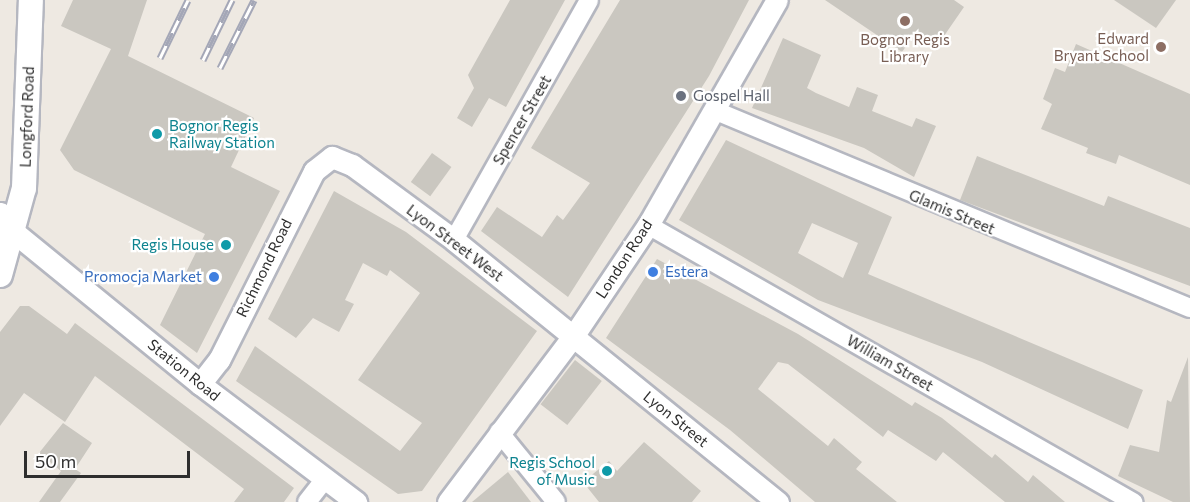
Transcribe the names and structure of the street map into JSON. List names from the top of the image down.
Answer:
{
  "streets": {
    "main road": ["Longford Road"],
    "street": [
      "Spencer Street",
      "Glamis Street",
      "Lyon Street West",
      "London Road",
      "Richmond Road",
      "William Street",
      "Station Road",
      "Lyon Street"
    ]
  },
  "crossings": [
    ["Longford Road", "Station Road"],
    ["Spencer Street", "Lyon Street West"],
    ["Glamis Street", "London Road"],
    ["Lyon Street West", "London Road"],
    ["Lyon Street West", "Richmond Road"],
    ["Lyon Street West", "Lyon Street"],
    ["London Road", "William Street"],
    ["London Road", "Lyon Street"],
    ["Richmond Road", "Station Road"]
  ],
  "places": [
    "Bognor Regis Library",
    "Edward Bryant School",
    "Gospel Hall",
    "Bognor Regis Railway Station",
    "Regis House",
    "Estera",
    "Promocja Market",
    "Regis School of Music"
  ],
  "scale_bar": "50 m"
}
